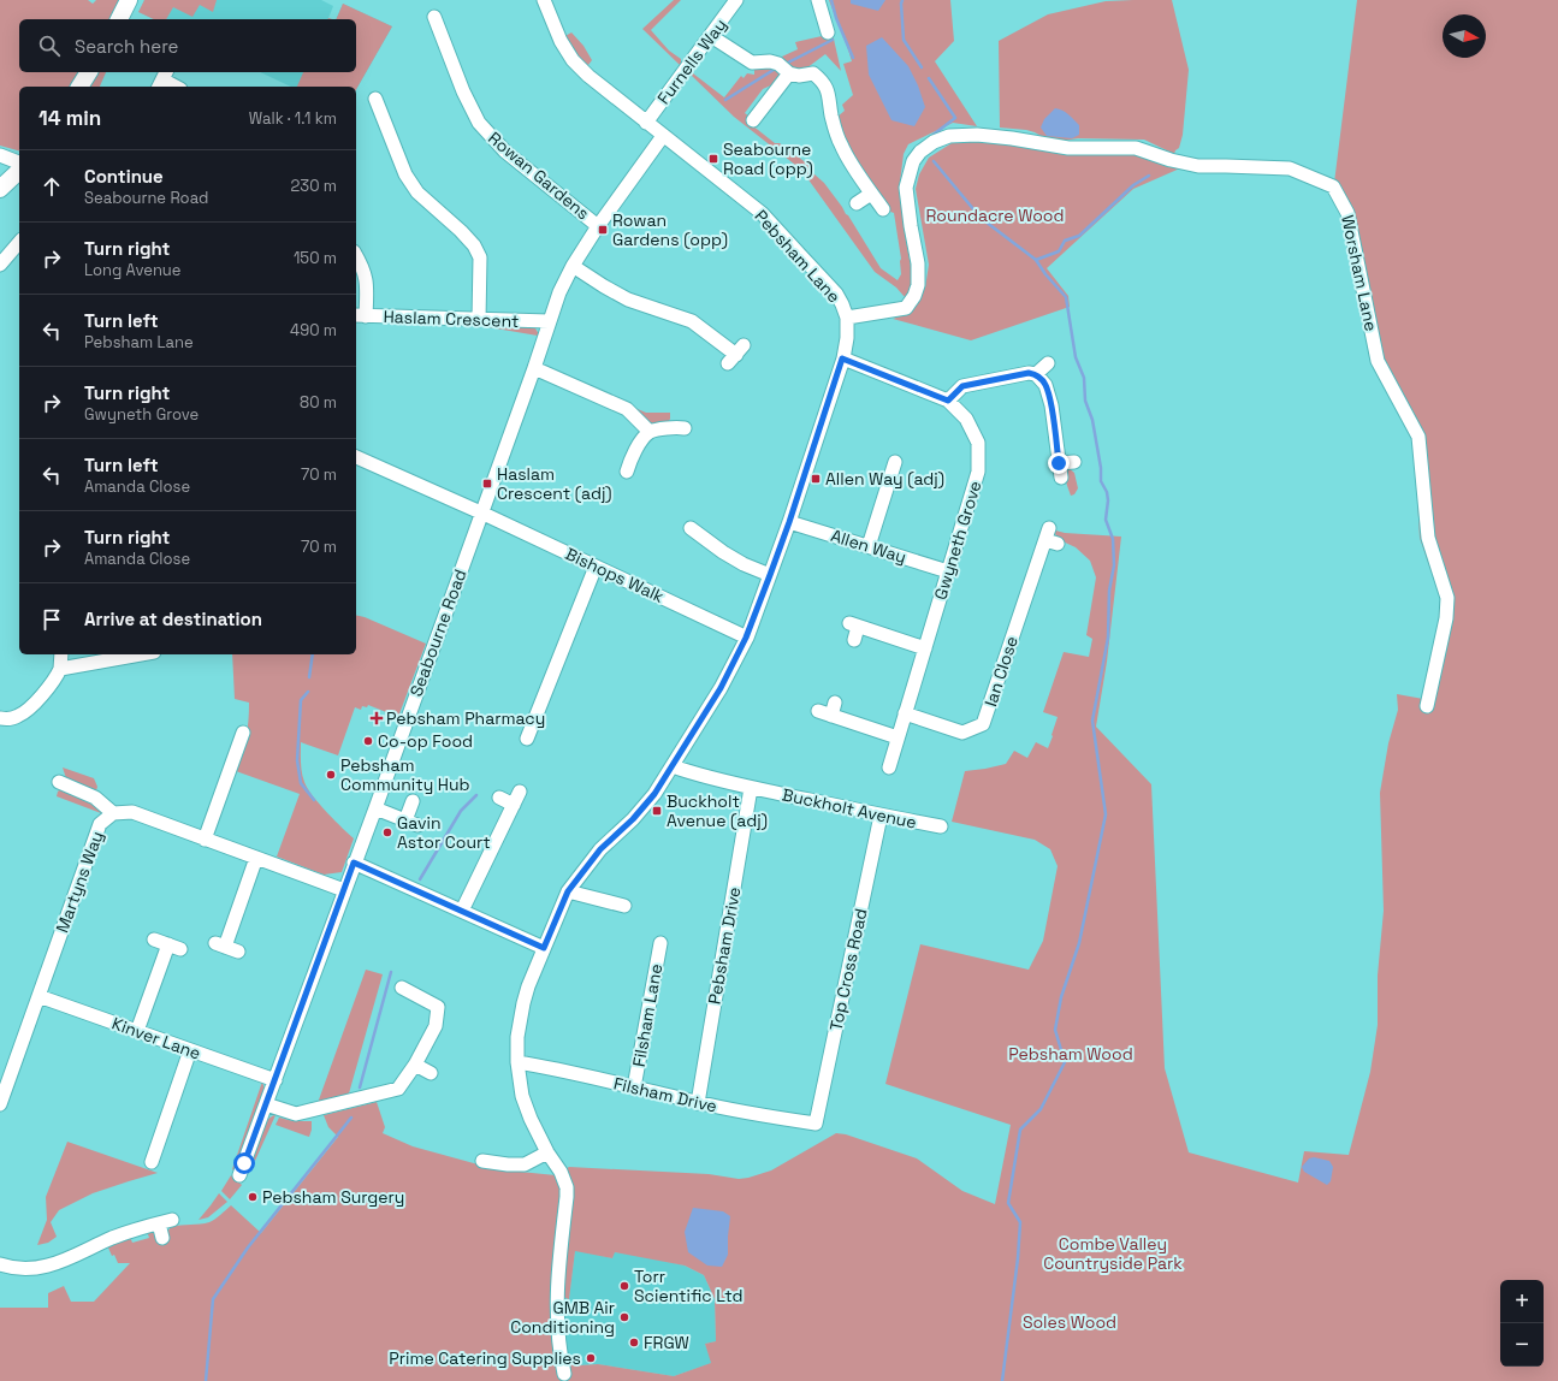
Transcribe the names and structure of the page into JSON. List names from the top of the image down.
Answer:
{
  "streets": {
    "street": [
      "Furnells Way",
      "Rowan Gardens",
      "Pebsham Lane",
      "Worsham Lane",
      "Haslam Crescent",
      "Gwyneth Grove",
      "Allen Way",
      "Bishops Walk",
      "Seabourne Road",
      "Ian Close",
      "Buckholt Avenue",
      "Martyns Way",
      "Pebsham Drive",
      "Top Cross Road",
      "Filsham Lane",
      "Kinver Lane",
      "Filsham Drive"
    ]
  },
  "crossings": [
    ["Furnells Way", "Pebsham Lane"],
    ["Rowan Gardens", "Seabourne Road"],
    ["Pebsham Lane", "Worsham Lane"],
    ["Pebsham Lane", "Gwyneth Grove"],
    ["Pebsham Lane", "Allen Way"],
    ["Pebsham Lane", "Bishops Walk"],
    ["Pebsham Lane", "Seabourne Road"],
    ["Pebsham Lane", "Buckholt Avenue"],
    ["Pebsham Lane", "Filsham Drive"],
    ["Haslam Crescent", "Seabourne Road"],
    ["Gwyneth Grove", "Allen Way"],
    ["Gwyneth Grove", "Ian Close"],
    ["Bishops Walk", "Seabourne Road"],
    ["Seabourne Road", "Martyns Way"],
    ["Seabourne Road", "Kinver Lane"],
    ["Buckholt Avenue", "Pebsham Drive"],
    ["Buckholt Avenue", "Top Cross Road"],
    ["Martyns Way", "Kinver Lane"],
    ["Pebsham Drive", "Filsham Drive"],
    ["Top Cross Road", "Filsham Drive"],
    ["Filsham Lane", "Filsham Drive"]
  ],
  "parks": [
    "Roundacre Wood",
    "Pebsham Wood",
    "Combe Valley Countryside Park",
    "Soles Wood"
  ],
  "places": {
    "transit": [
      "Seabourne Road (opp)",
      "Rowan Gardens (opp)",
      "Allen Way (adj)",
      "Haslam Crescent (adj)",
      "Buckholt Avenue (adj)"
    ],
    "health": ["Pebsham Pharmacy"],
    "other": [
      "Co-op Food",
      "Pebsham Community Hub",
      "Gavin Astor Court",
      "Pebsham Surgery",
      "Torr Scientific Ltd",
      "GMB Air Conditioning",
      "FRGW",
      "Prime Catering Supplies"
    ]
  },
  "north": "right",
  "page": {
    "search": "Search here",
    "heading": ["14 min", "Walk · 1.1 km"],
    "list": [
      ["Continue", "Seabourne Road", "230 m"],
      ["Turn right", "Long Avenue", "150 m"],
      ["Turn left", "Pebsham Lane", "490 m"],
      ["Turn right", "Gwyneth Grove", "80 m"],
      ["Turn left", "Amanda Close", "70 m"],
      ["Turn right", "Amanda Close", "70 m"],
      "Arrive at destination"
    ],
    "map_buttons": ["+", "−"]
  }
}
